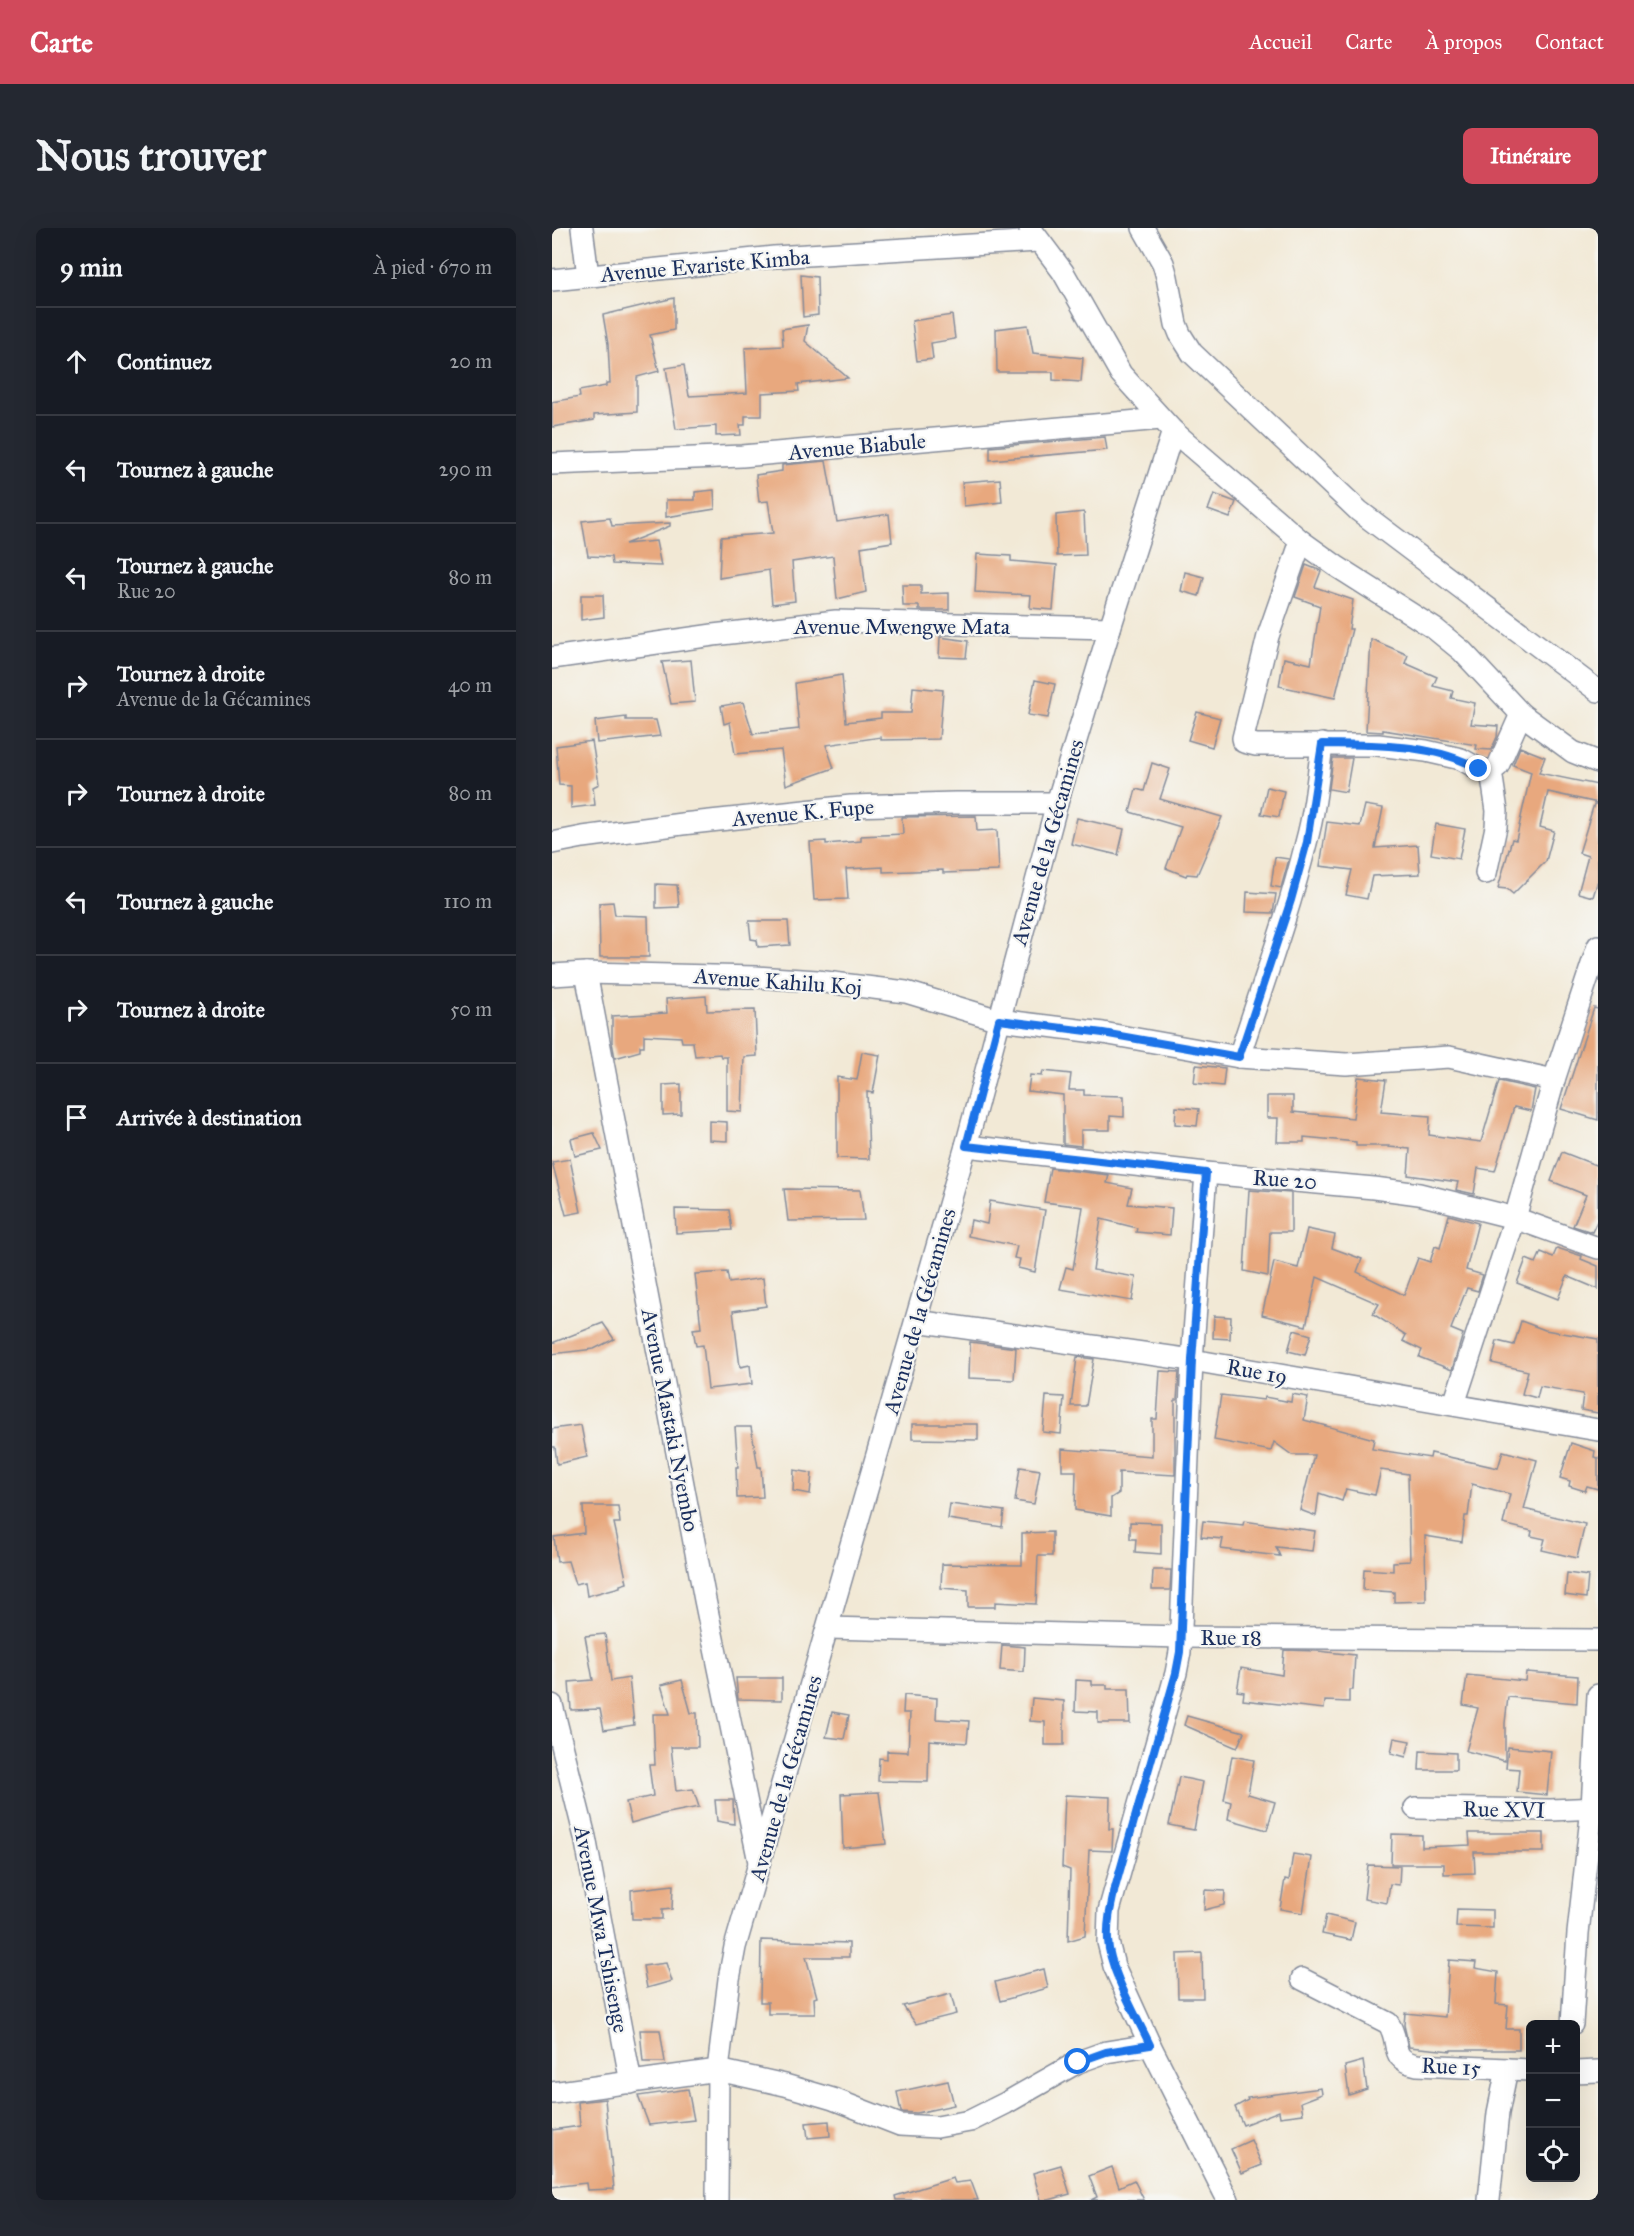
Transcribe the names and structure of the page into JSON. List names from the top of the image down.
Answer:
{
  "streets": {
    "street": [
      "Avenue Evariste Kimba",
      "Avenue Biabule",
      "Avenue Mwengwe Mata",
      "Avenue K. Fupe",
      "Avenue de la Gécamines",
      "Avenue Kahilu Koj",
      "Rue 20",
      "Rue 19",
      "Avenue Mastaki Nyembo",
      "Rue 18",
      "Rue XVI",
      "Avenue Mwa Tshisenge",
      "Rue 15"
    ]
  },
  "crossings": [
    ["Avenue Biabule", "Avenue de la Gécamines"],
    ["Avenue Mwengwe Mata", "Avenue de la Gécamines"],
    ["Avenue K. Fupe", "Avenue de la Gécamines"],
    ["Avenue de la Gécamines", "Avenue Kahilu Koj"],
    ["Avenue de la Gécamines", "Rue 20"],
    ["Avenue de la Gécamines", "Rue 19"],
    ["Avenue de la Gécamines", "Avenue Mastaki Nyembo"],
    ["Avenue de la Gécamines", "Rue 18"],
    ["Avenue Kahilu Koj", "Avenue Mastaki Nyembo"]
  ],
  "page": {
    "header": "Carte",
    "nav": [
      "Accueil",
      "Carte",
      "À propos",
      "Contact"
    ],
    "buttons": "Itinéraire",
    "title": "Nous trouver",
    "heading": ["9 min", "À pied · 670 m"],
    "list": [
      ["Continuez", "20 m"],
      ["Tournez à gauche", "290 m"],
      ["Tournez à gauche", "Rue 20", "80 m"],
      ["Tournez à droite", "Avenue de la Gécamines", "40 m"],
      ["Tournez à droite", "80 m"],
      ["Tournez à gauche", "110 m"],
      ["Tournez à droite", "50 m"],
      "Arrivée à destination"
    ],
    "map_buttons": ["+", "−"]
  }
}
